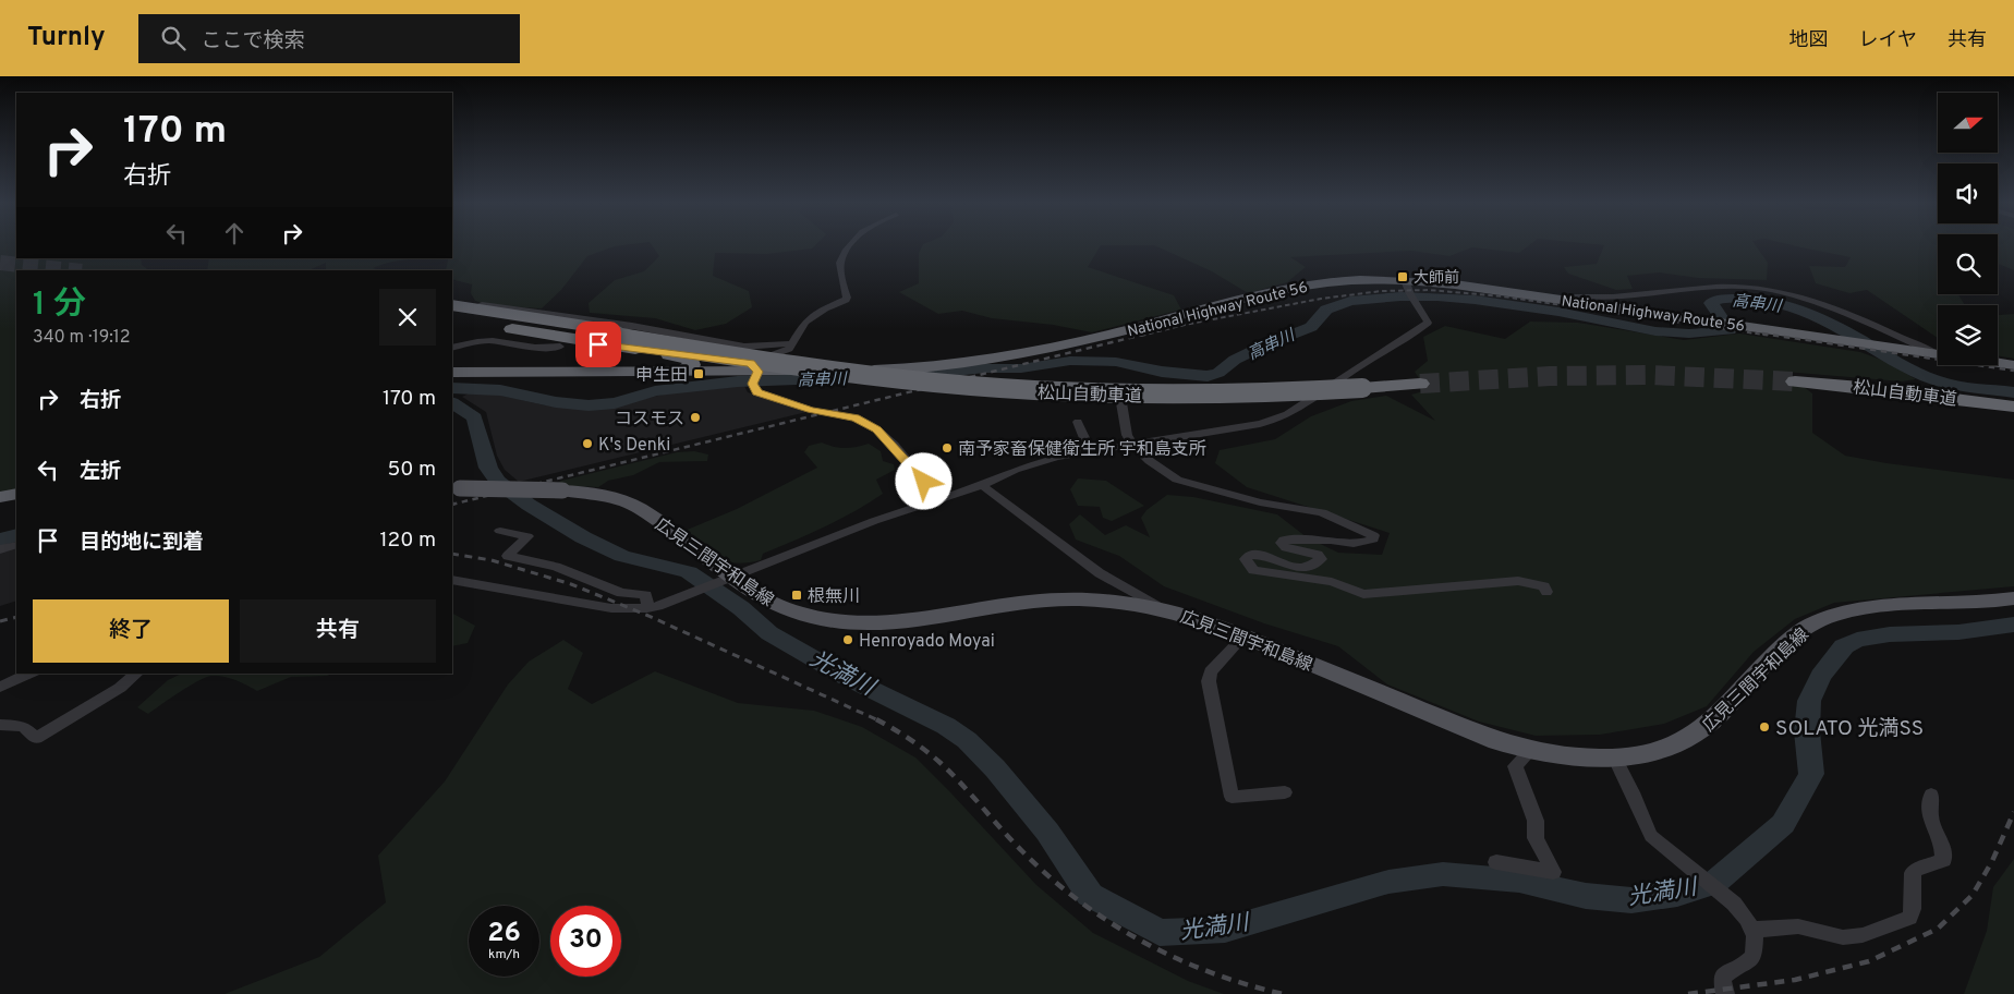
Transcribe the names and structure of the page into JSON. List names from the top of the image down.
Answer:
{
  "streets": {
    "highway": ["National Highway Route 56", "松山自動車道"],
    "main road": ["広見三間宇和島線"]
  },
  "crossings": [
    ["National Highway Route 56", "松山自動車道"]
  ],
  "water": ["高串川", "光満川"],
  "places": {
    "transit": ["大師前", "申生田", "根無川"],
    "other": [
      "コスモス",
      "K's Denki",
      "南予家畜保健衛生所 宇和島支所",
      "Henroyado Moyai",
      "SOLATO 光満SS"
    ]
  },
  "north": "right",
  "page": {
    "header": "Turnly",
    "search": "ここで検索",
    "nav": ["地図", "レイヤ", "共有"],
    "turn": ["170 m", "右折"],
    "heading": ["1 分", "340 m · 19:12"],
    "list": [
      {
        "name": "右折",
        "value": "170 m"
      },
      {
        "name": "左折",
        "value": "50 m"
      },
      {
        "name": "目的地に到着",
        "value": "120 m"
      }
    ],
    "buttons": ["終了", "共有"],
    "speed": "26 km/h",
    "limit": "30"
  }
}
